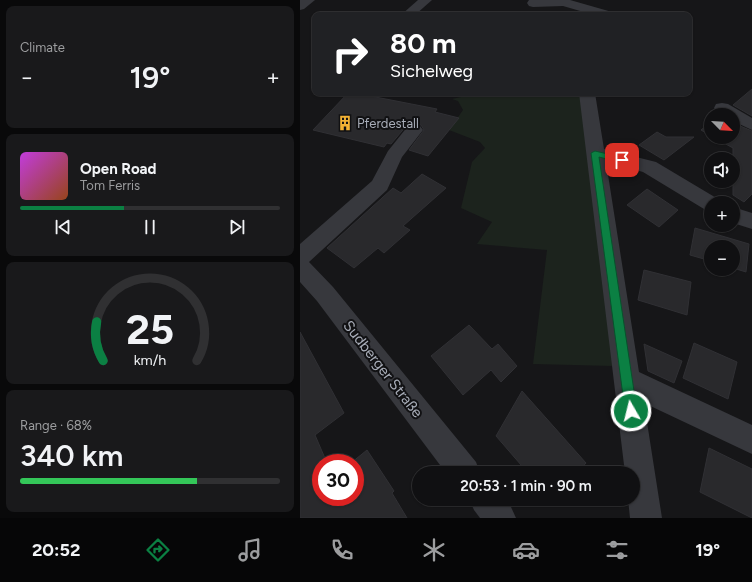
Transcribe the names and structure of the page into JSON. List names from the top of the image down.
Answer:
{
  "streets": {
    "street": ["Sudberger Straße"]
  },
  "places": {
    "building": ["Pferdestall"]
  },
  "north": "bottom right",
  "page": {
    "tile": [
      "Climate",
      ["Range · 68%", "340 km"]
    ],
    "turn": ["80 m", "Sichelweg"],
    "heat": ["−", "19°", "+"],
    "map_buttons": ["+", "−"],
    "song": ["Open Road", "Tom Ferris"],
    "limit": "30",
    "trip": "20:53 · 1 min · 90 m",
    "tabs": ["20:52", "19°"],
    "gauge": ["25", "km/h"]
  }
}
